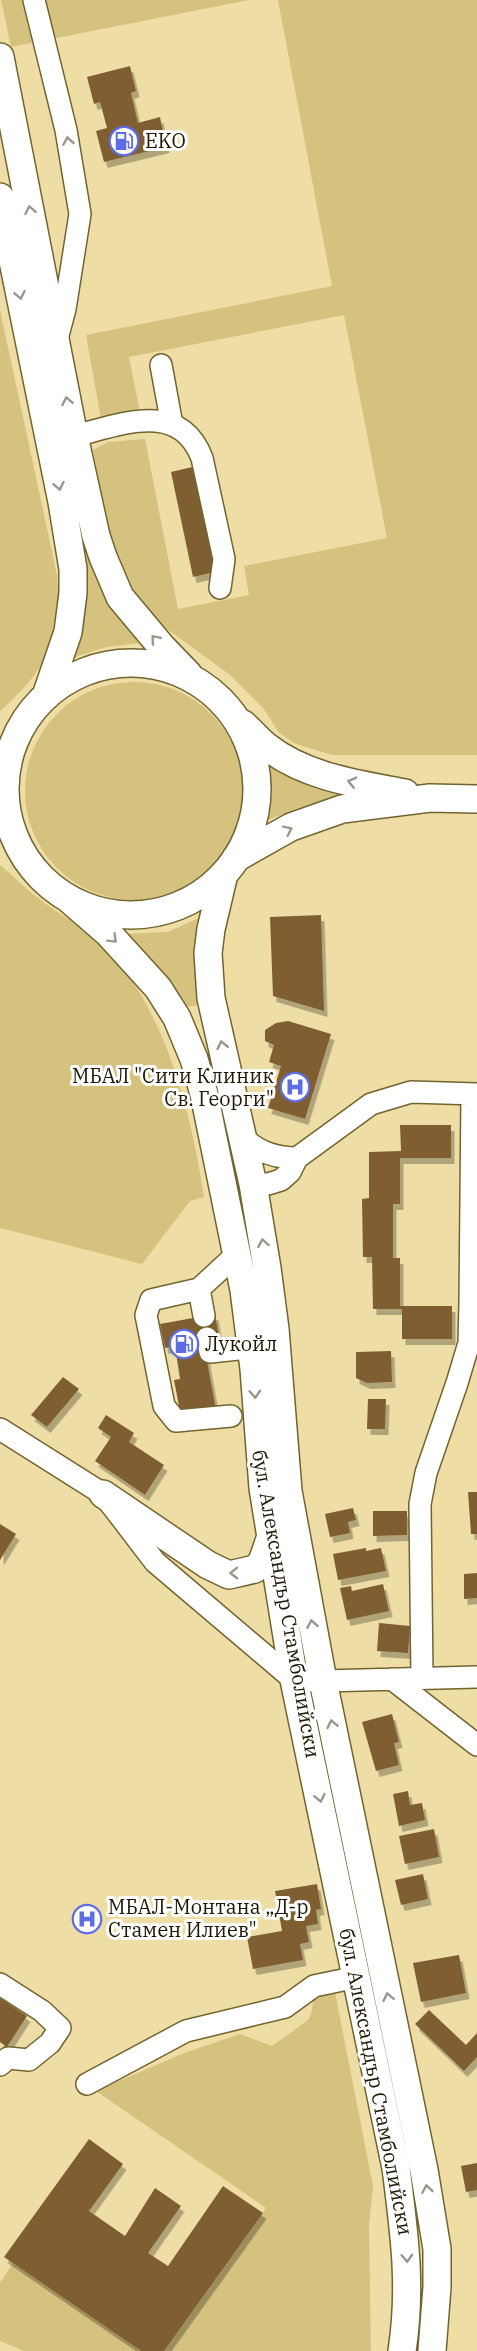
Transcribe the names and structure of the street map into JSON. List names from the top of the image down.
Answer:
{
  "streets": {
    "main road": ["бул. Александър Стамболийски"]
  },
  "places": {
    "fuel station": ["EKO", "Лукойл"],
    "hospital": ["МБАЛ \"Сити Клиник Св. Георги\"", "МБАЛ-Монтана „Д-р Стамен Илиев\""]
  }
}
